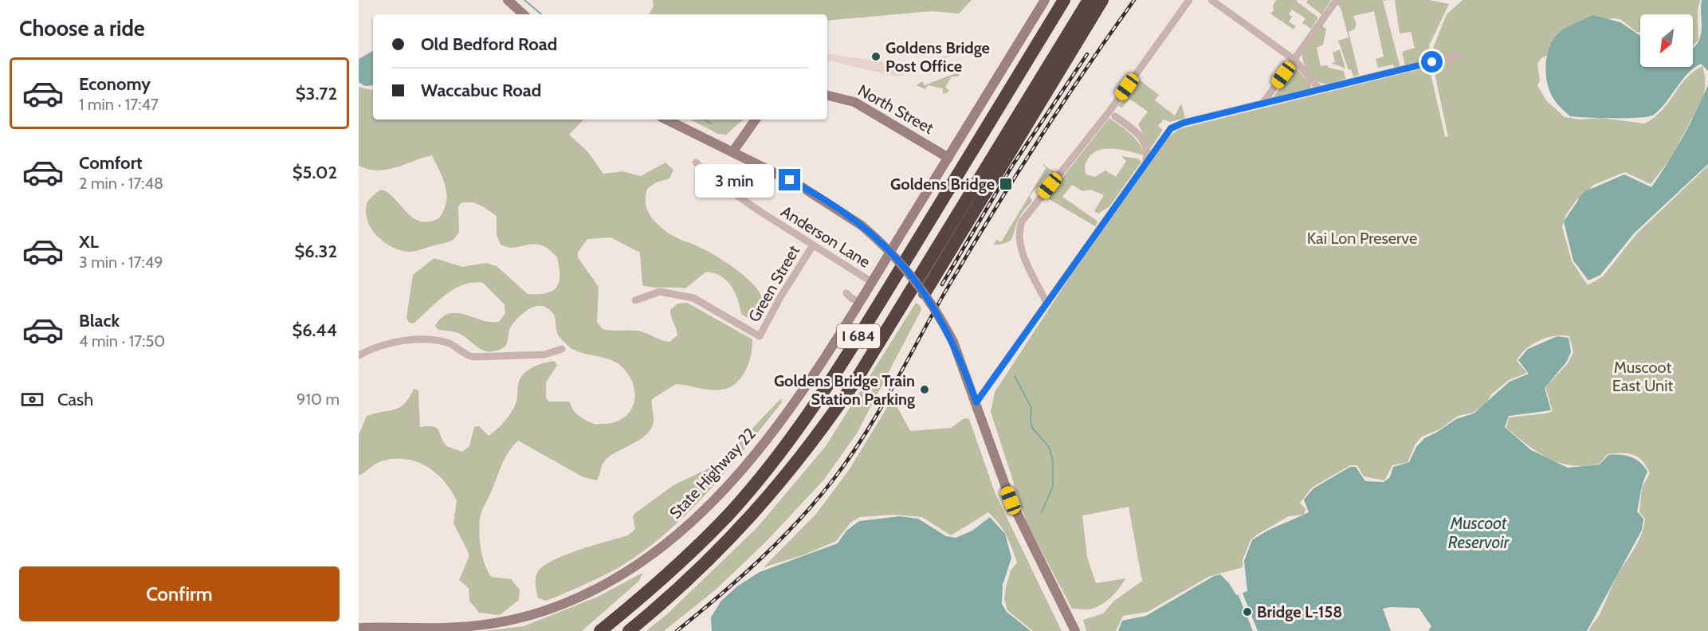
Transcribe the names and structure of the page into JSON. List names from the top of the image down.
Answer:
{
  "streets": {
    "highway": ["I 684"],
    "main road": ["North Street", "State Highway 22"],
    "street": ["Anderson Lane", "Green Street"]
  },
  "crossings": [
    ["North Street", "State Highway 22"],
    ["Anderson Lane", "Green Street"],
    ["Anderson Lane", "State Highway 22"]
  ],
  "water": ["Muscoot Reservoir"],
  "parks": ["Kai Lon Preserve", "Muscoot East Unit"],
  "places": {
    "other": ["Goldens Bridge Post Office", "Goldens Bridge Train Station Parking", "Bridge L-158"],
    "transit": ["Goldens Bridge"]
  },
  "north": "bottom left",
  "page": {
    "heading": "Choose a ride",
    "banner": ["Old Bedford Road", "Waccabuc Road"],
    "list": [
      {
        "name": "Economy",
        "note": "1 min · 17:47",
        "value": "$3.72"
      },
      {
        "name": "Comfort",
        "note": "2 min · 17:48",
        "value": "$5.02"
      },
      {
        "name": "XL",
        "note": "3 min · 17:49",
        "value": "$6.32"
      },
      {
        "name": "Black",
        "note": "4 min · 17:50",
        "value": "$6.44"
      }
    ],
    "bubble": "3 min",
    "pay": ["Cash", "910 m"],
    "buttons": "Confirm"
  }
}
